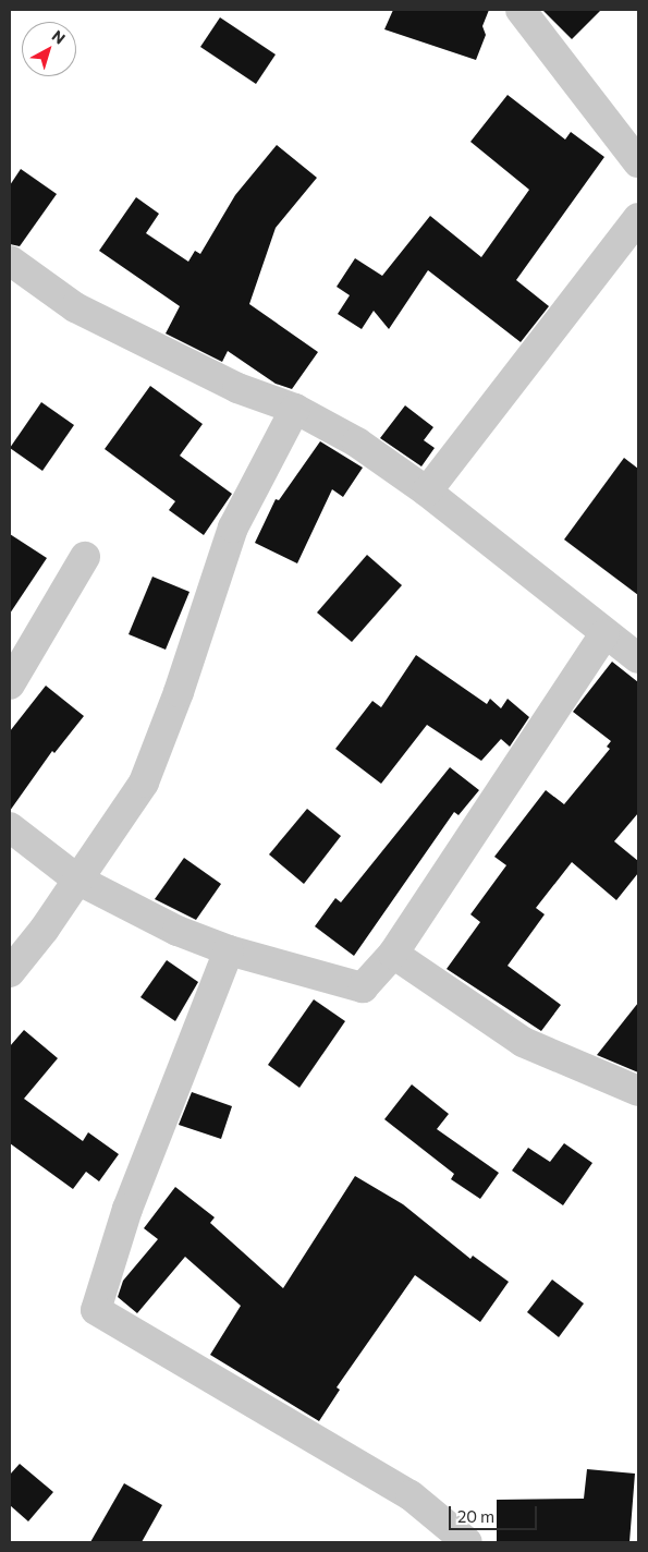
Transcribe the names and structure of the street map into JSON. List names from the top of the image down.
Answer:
{
  "scale_bar": "20 m",
  "north": "top right"
}
